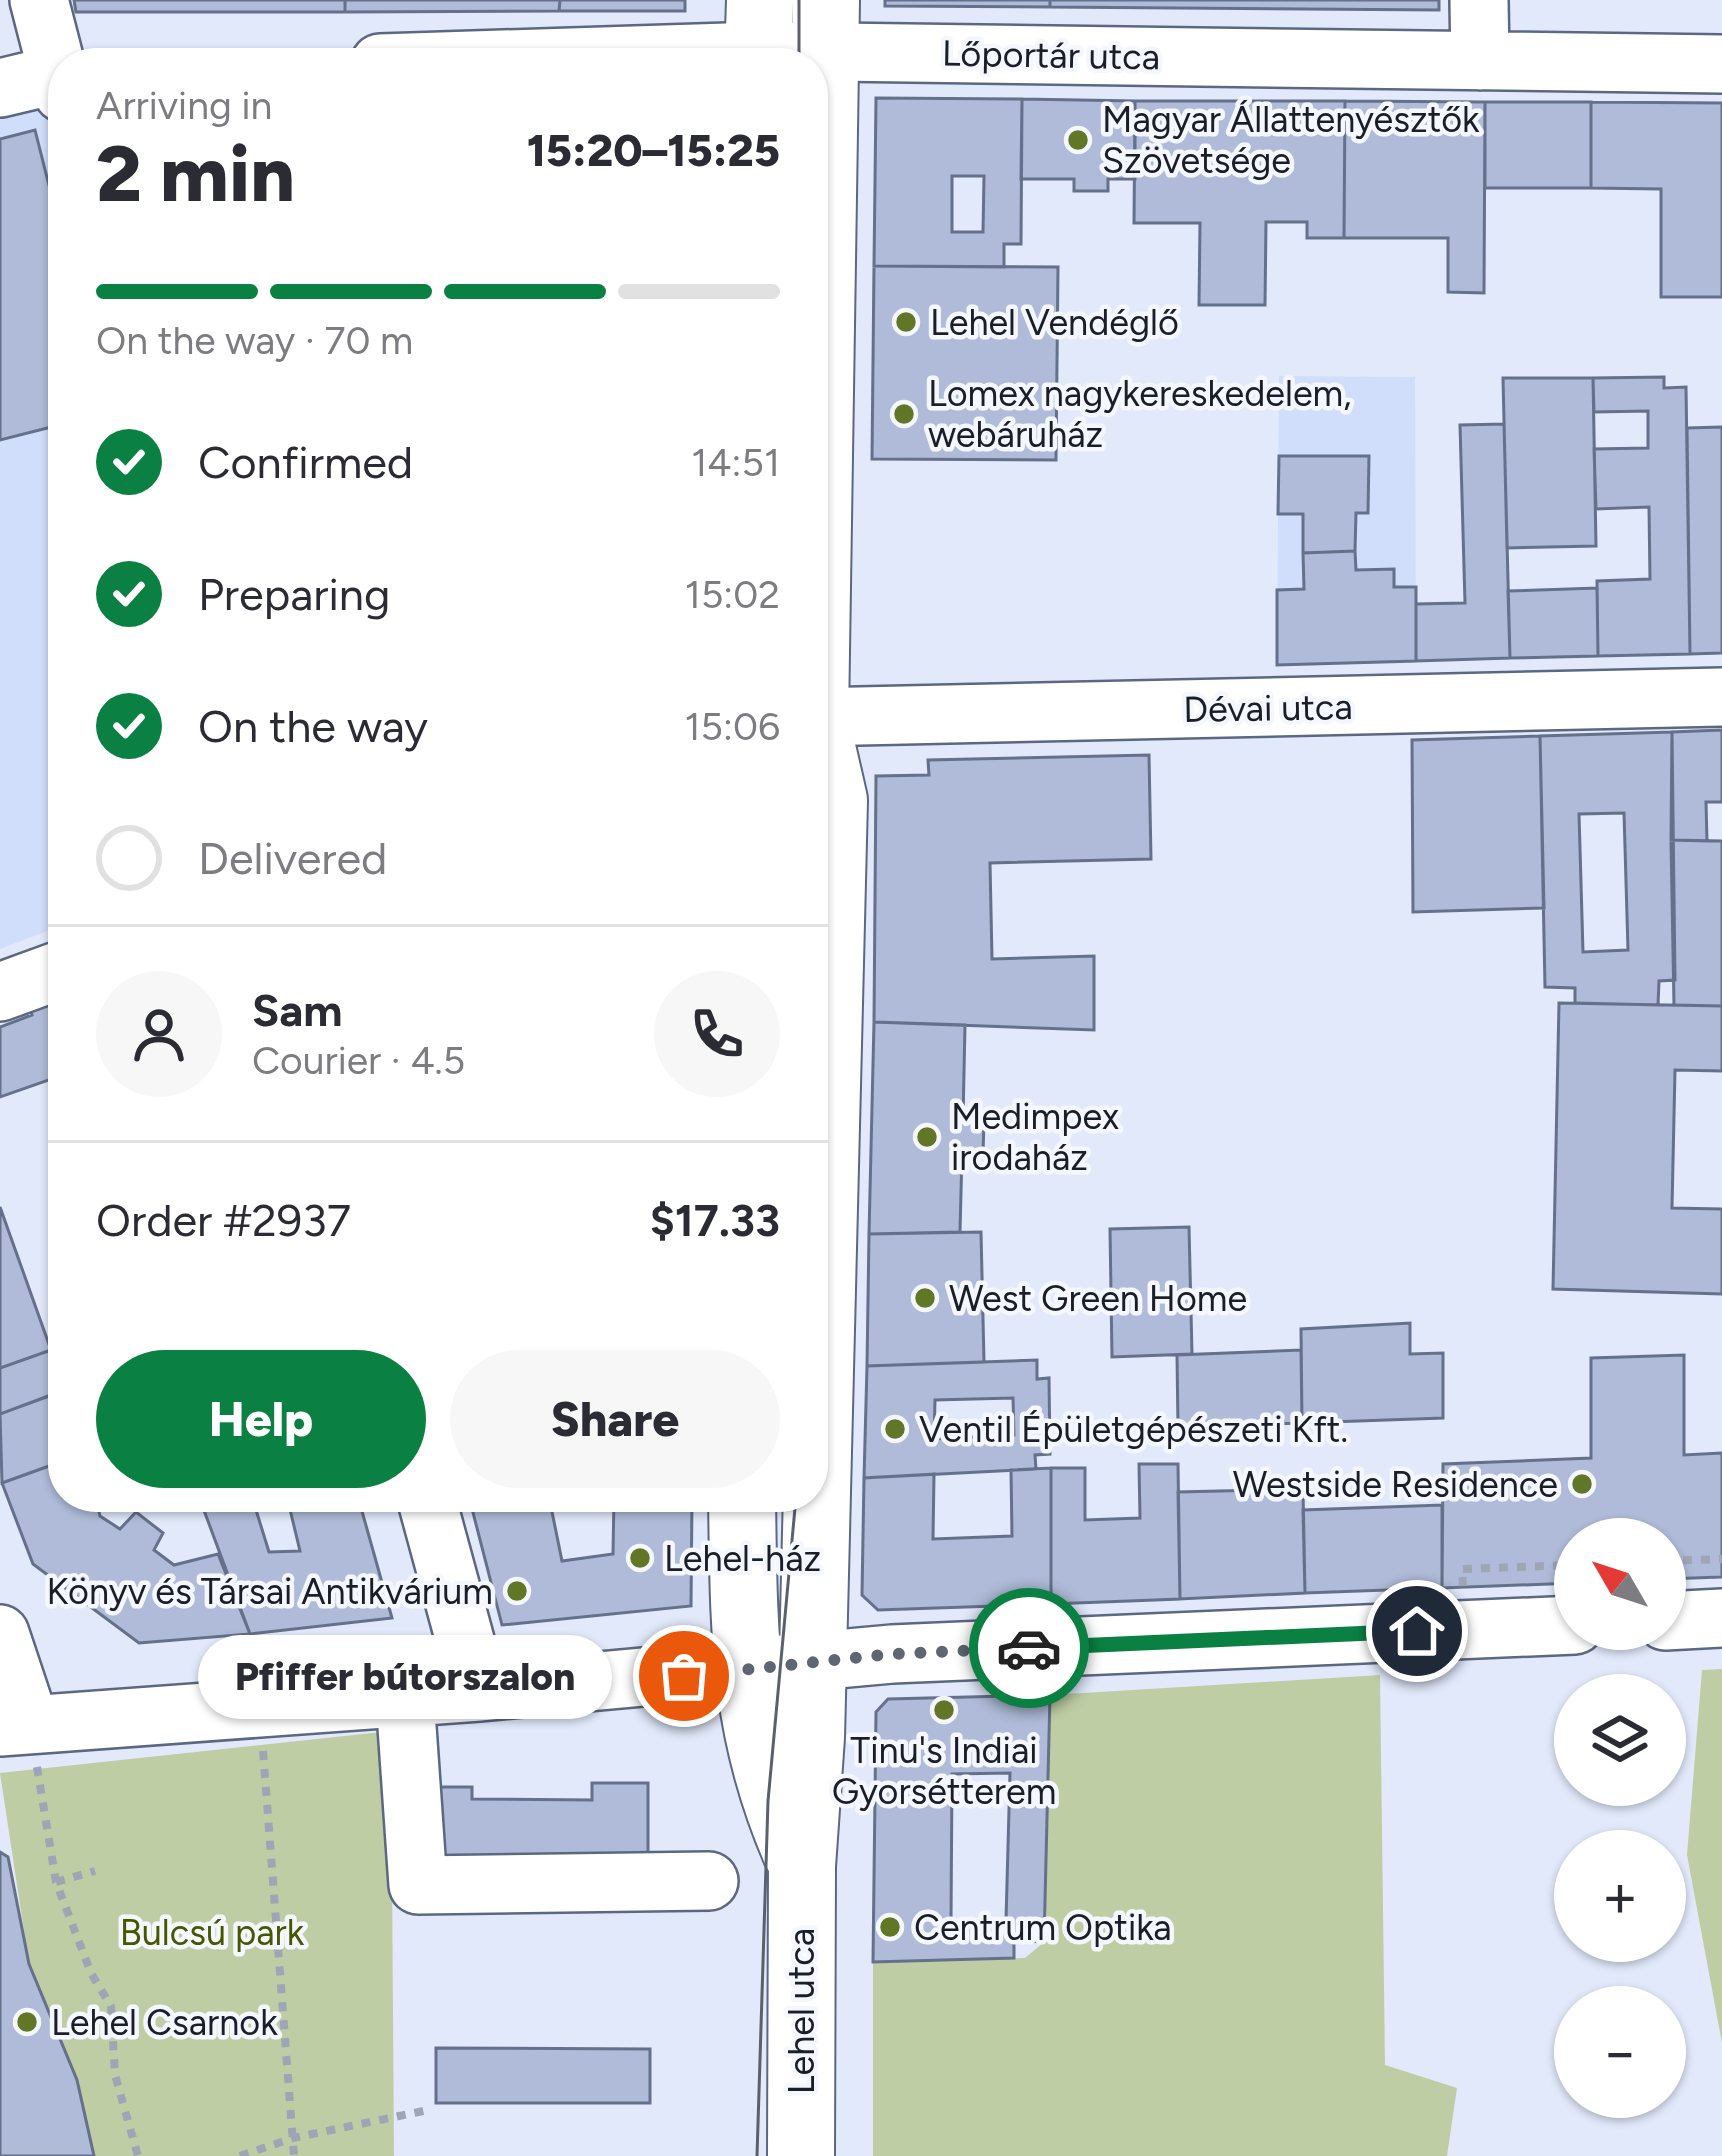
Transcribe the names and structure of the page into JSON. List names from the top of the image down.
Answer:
{
  "streets": {
    "main road": ["Lehel utca"],
    "street": ["Lőportár utca", "Dévai utca"]
  },
  "parks": ["Bulcsú park"],
  "places": [
    "Magyar Állattenyésztők Szövetsége",
    "Lehel Vendéglő",
    "Lomex nagykereskedelem, webáruház",
    "Medimpex irodaház",
    "West Green Home",
    "Ventil Épületgépészeti Kft.",
    "Westside Residence",
    "Lehel-ház",
    "Könyv és Társai Antikvárium",
    "Pfiffer bútorszalon",
    "Tinu's Indiai Gyorsétterem",
    "Centrum Optika",
    "Lehel Csarnok"
  ],
  "north": "top left",
  "page": {
    "heading": ["2 min", "Arriving in", "15:20–15:25"],
    "panel": [
      "Sam",
      "Courier · 4.5",
      "Order #2937",
      "$17.33"
    ],
    "bar": "On the way · 70 m",
    "list": [
      ["Confirmed", "14:51"],
      ["Preparing", "15:02"],
      ["On the way", "15:06"],
      "Delivered"
    ],
    "buttons": ["Help", "Share"],
    "map_buttons": ["+", "−"],
    "bubble": "Pfiffer bútorszalon"
  }
}
